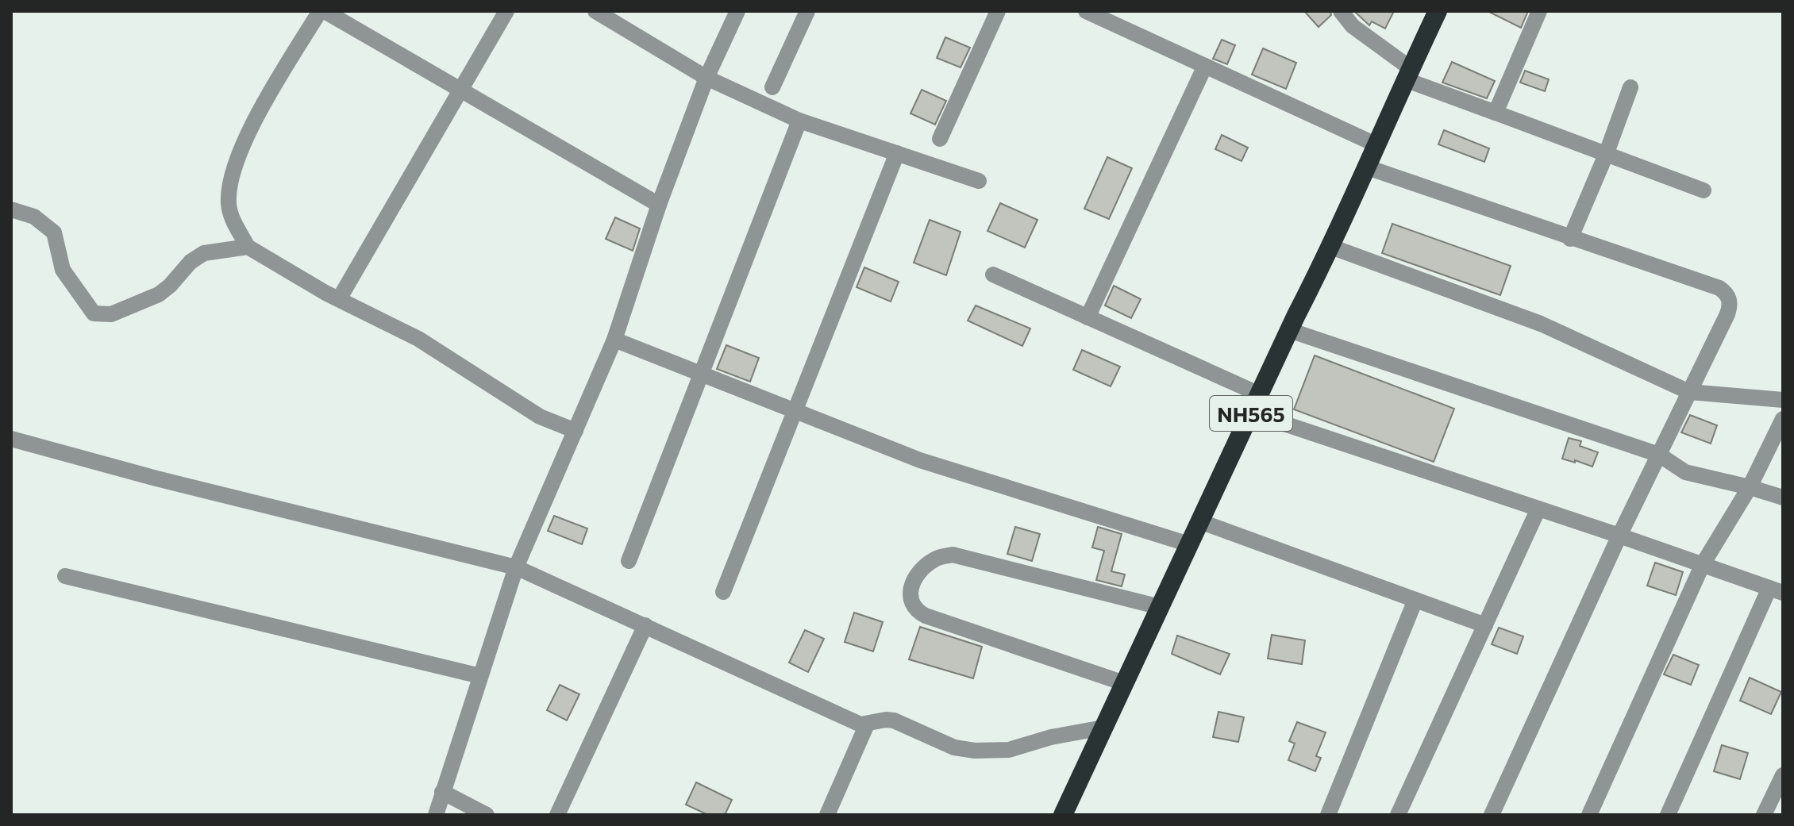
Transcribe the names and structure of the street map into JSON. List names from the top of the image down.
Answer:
{
  "streets": {
    "highway": ["NH565"]
  }
}
